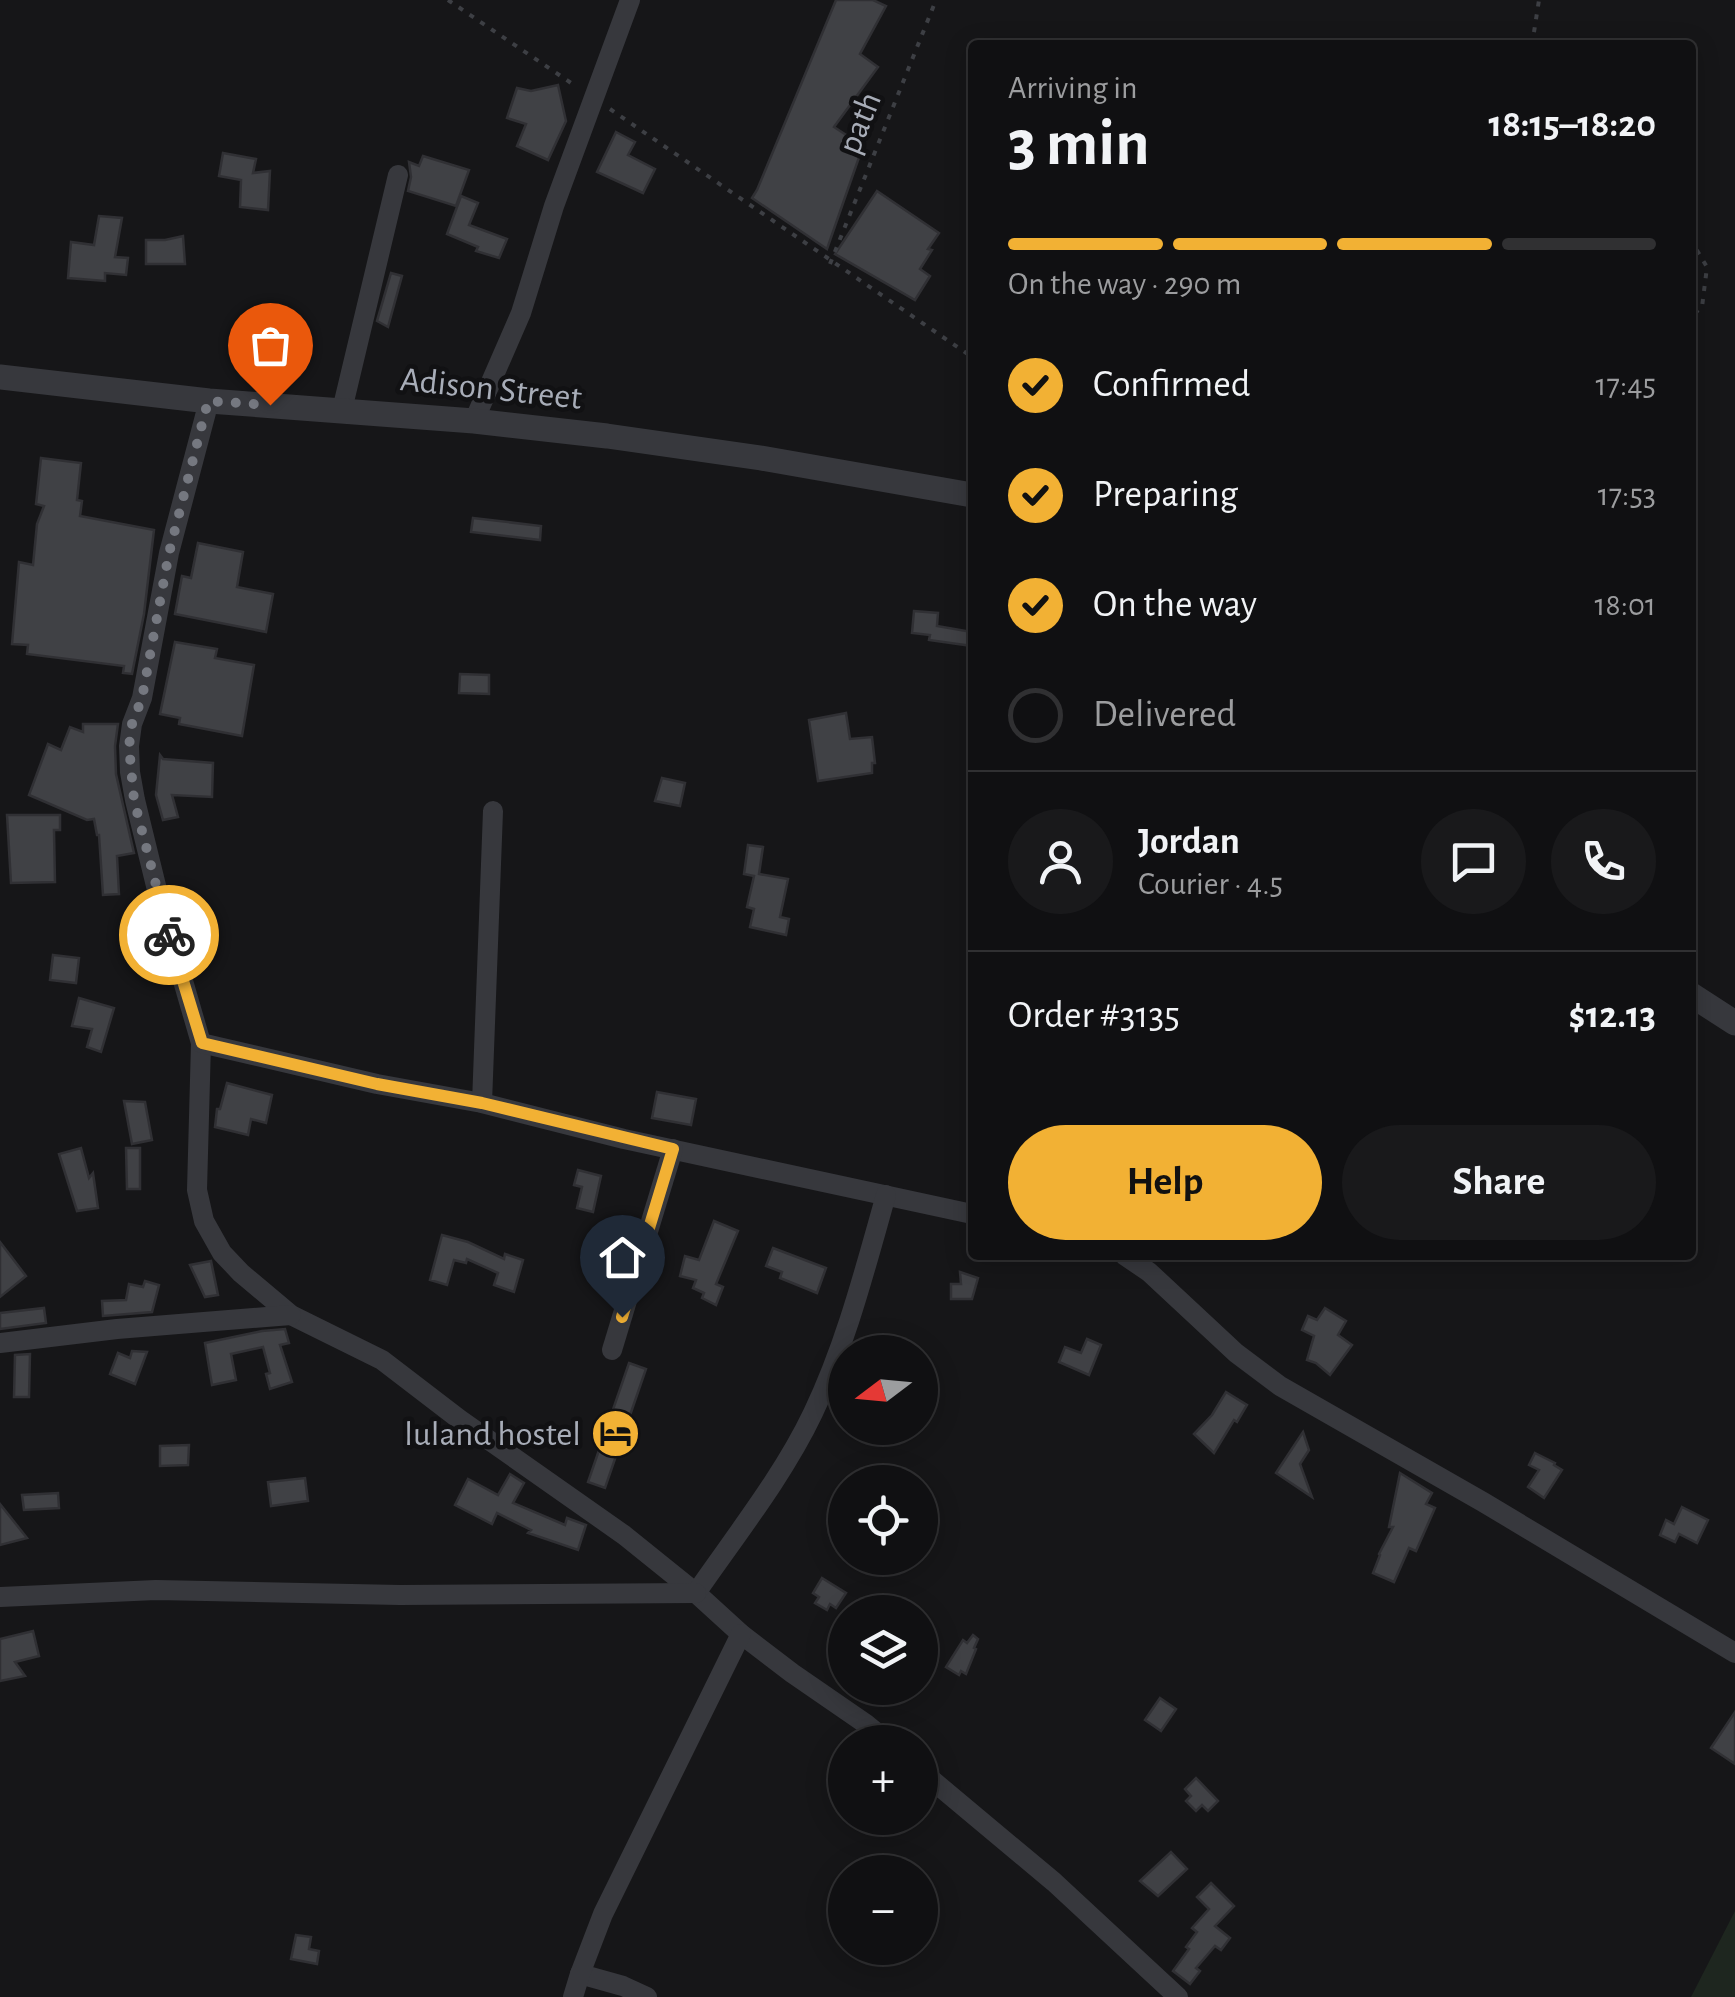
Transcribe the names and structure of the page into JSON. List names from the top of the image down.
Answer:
{
  "streets": {
    "street": ["Adison Street"],
    "path": ["path"]
  },
  "places": {
    "hotel": ["luland hostel"]
  },
  "north": "left",
  "page": {
    "heading": ["3 min", "Arriving in", "18:15–18:20"],
    "panel": [
      "Jordan",
      "Courier · 4.5",
      "Order #3135",
      "$12.13"
    ],
    "bar": "On the way · 290 m",
    "list": [
      ["Confirmed", "17:45"],
      ["Preparing", "17:53"],
      ["On the way", "18:01"],
      "Delivered"
    ],
    "buttons": ["Help", "Share"],
    "map_buttons": ["+", "−"]
  }
}
